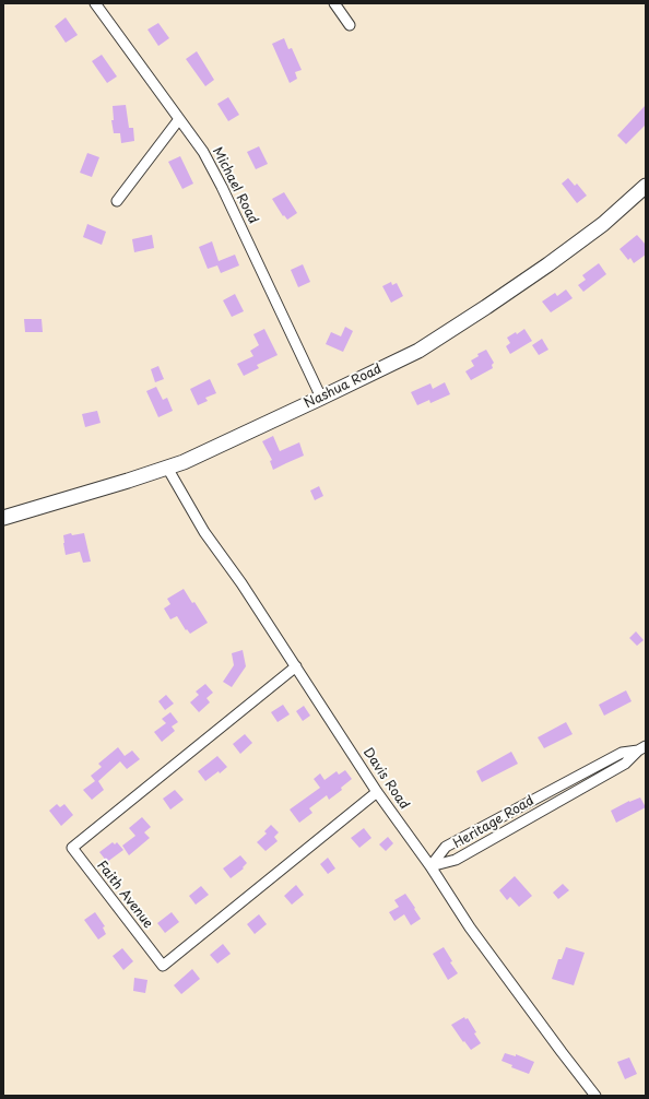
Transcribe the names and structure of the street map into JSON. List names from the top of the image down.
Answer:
{
  "streets": {
    "main road": ["Nashua Road"],
    "street": [
      "Michael Road",
      "Davis Road",
      "Heritage Road",
      "Faith Avenue"
    ]
  },
  "crossings": [
    ["Michael Road", "Nashua Road"],
    ["Nashua Road", "Davis Road"],
    ["Davis Road", "Heritage Road"],
    ["Davis Road", "Faith Avenue"]
  ]
}
